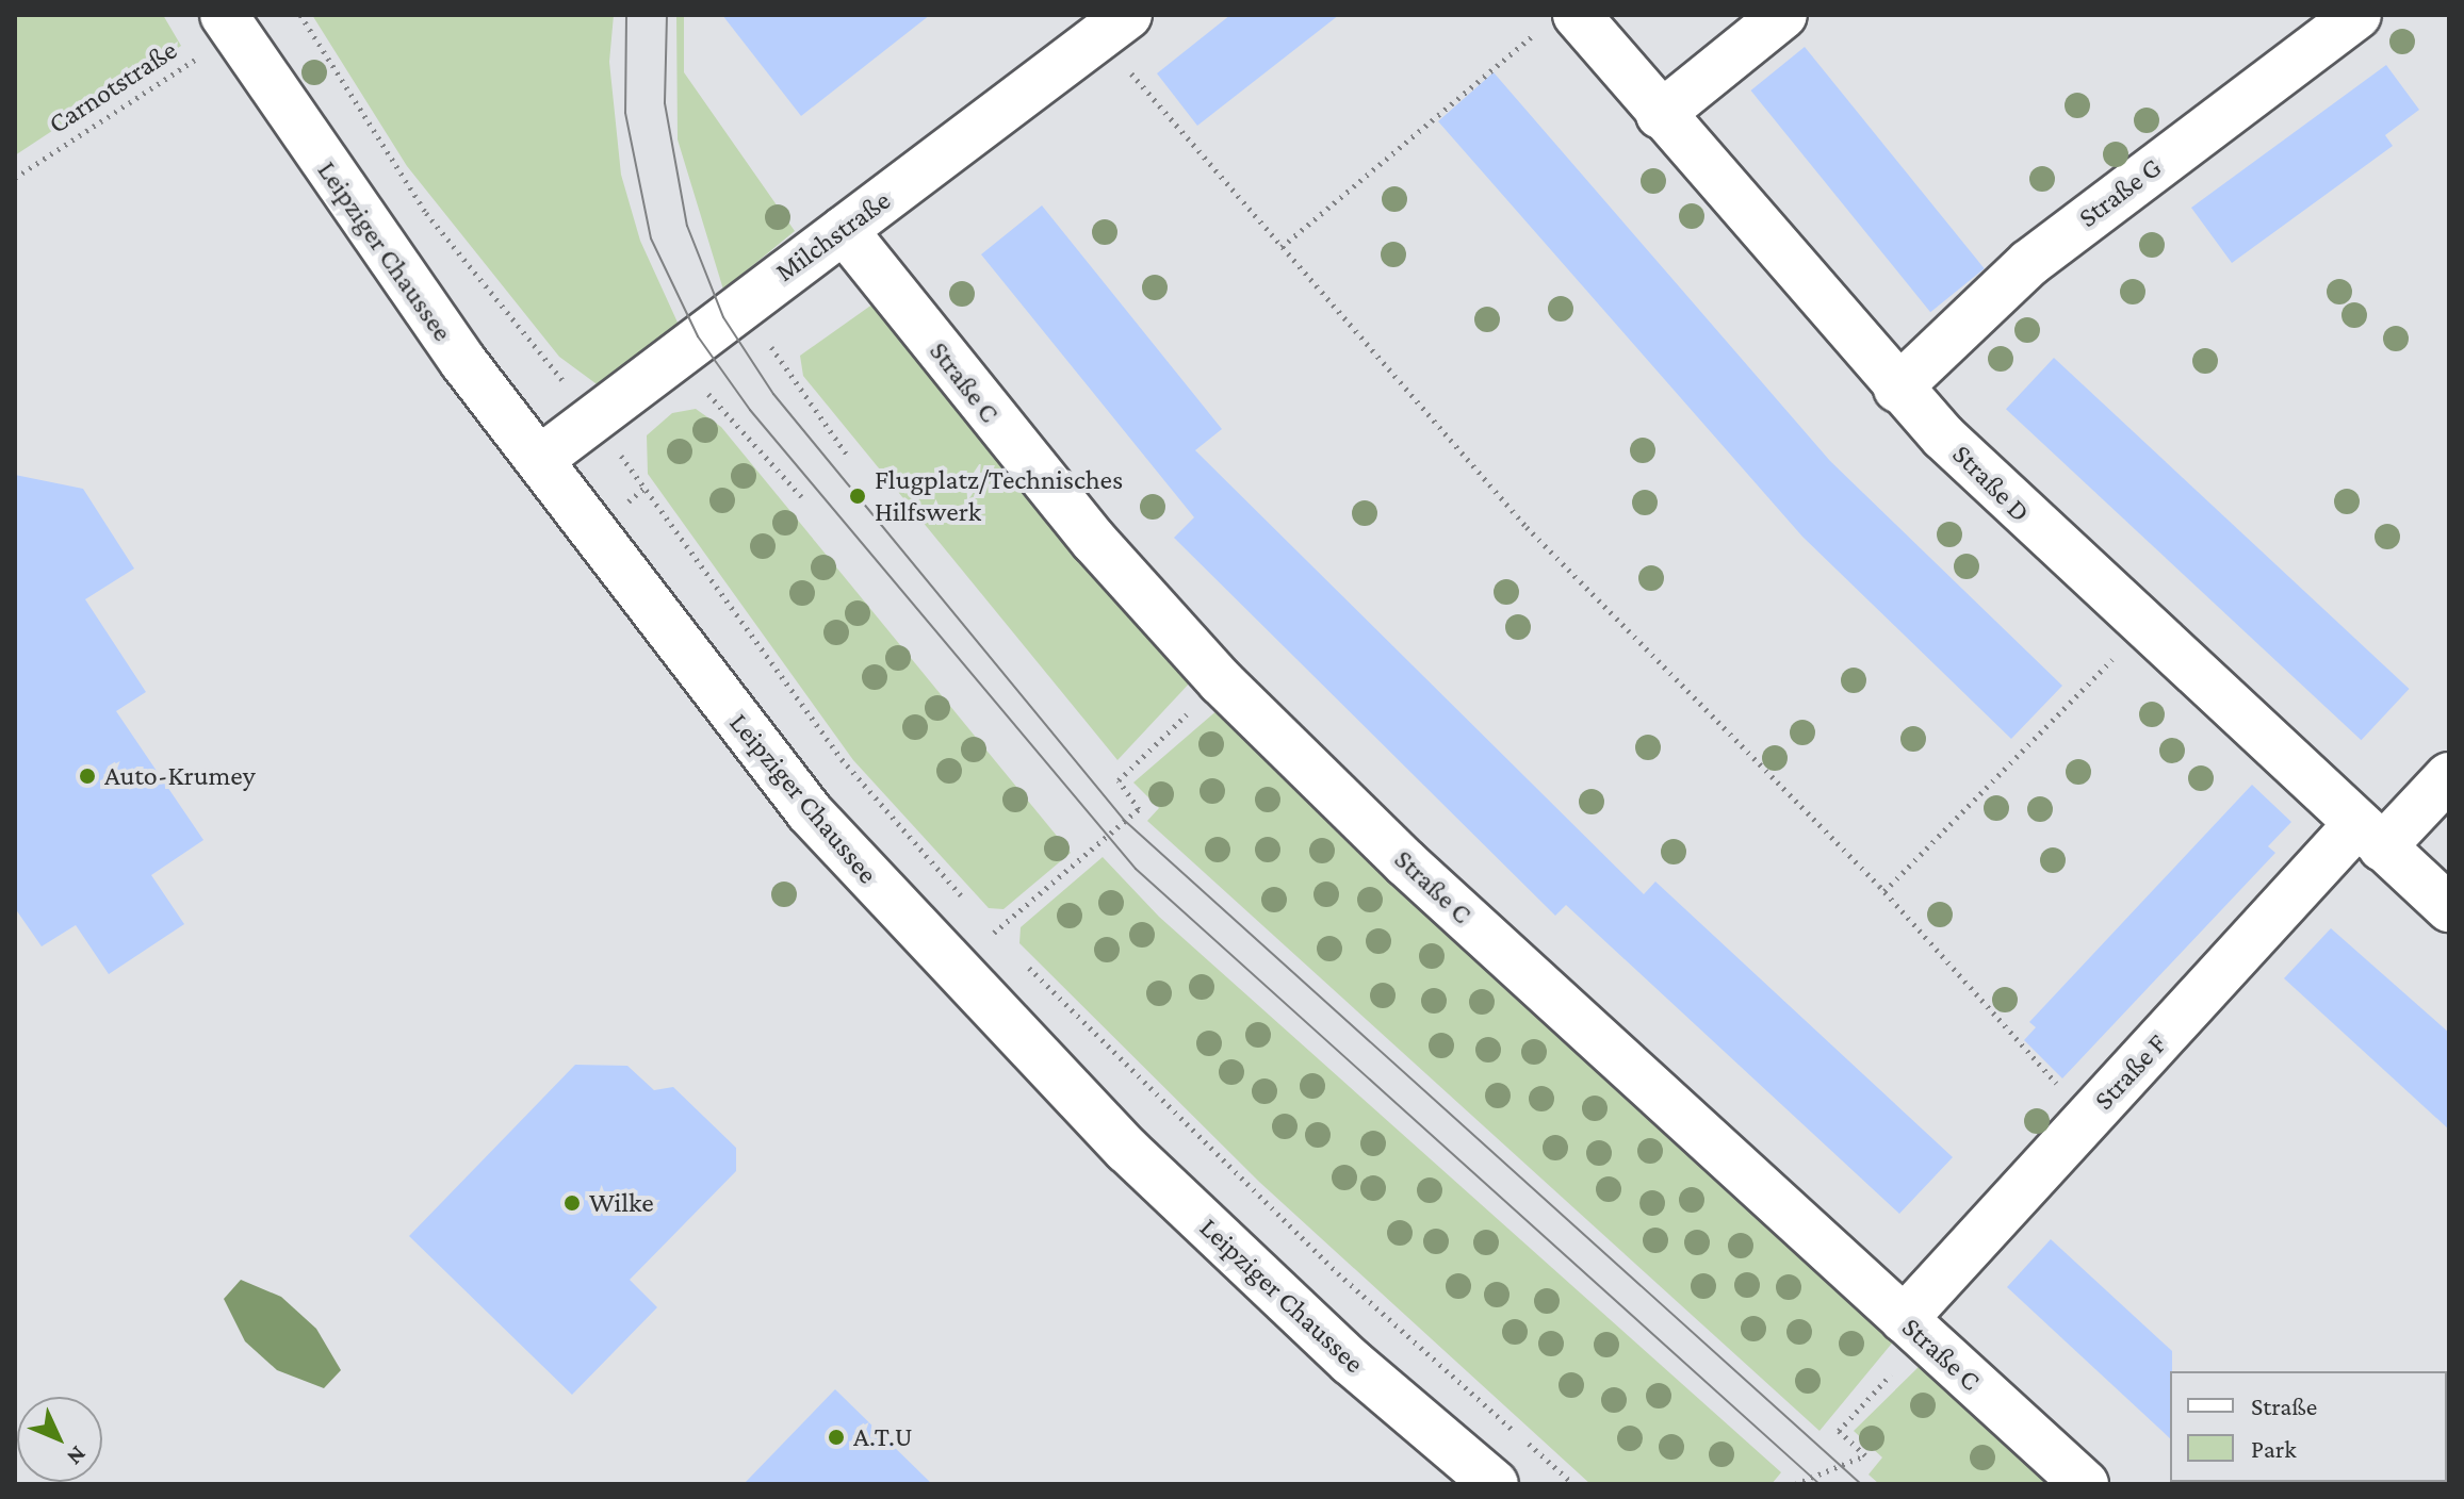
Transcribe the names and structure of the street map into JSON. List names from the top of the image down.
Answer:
{
  "streets": {
    "street": [
      "Straße G",
      "Milchstraße",
      "Leipziger Chaussee",
      "Straße C",
      "Straße D",
      "Straße F"
    ],
    "path": ["Carnotstraße"]
  },
  "crossings": [
    ["Carnotstraße", "Leipziger Chaussee"],
    ["Straße G", "Straße D"],
    ["Milchstraße", "Leipziger Chaussee"],
    ["Milchstraße", "Straße C"],
    ["Straße C", "Straße F"],
    ["Straße D", "Straße F"]
  ],
  "places": [
    "Flugplatz/Technisches Hilfswerk",
    "Auto-Krumey",
    "Wilke",
    "A.T.U"
  ],
  "legend": ["Straße", "Park"],
  "north": "bottom right"
}
